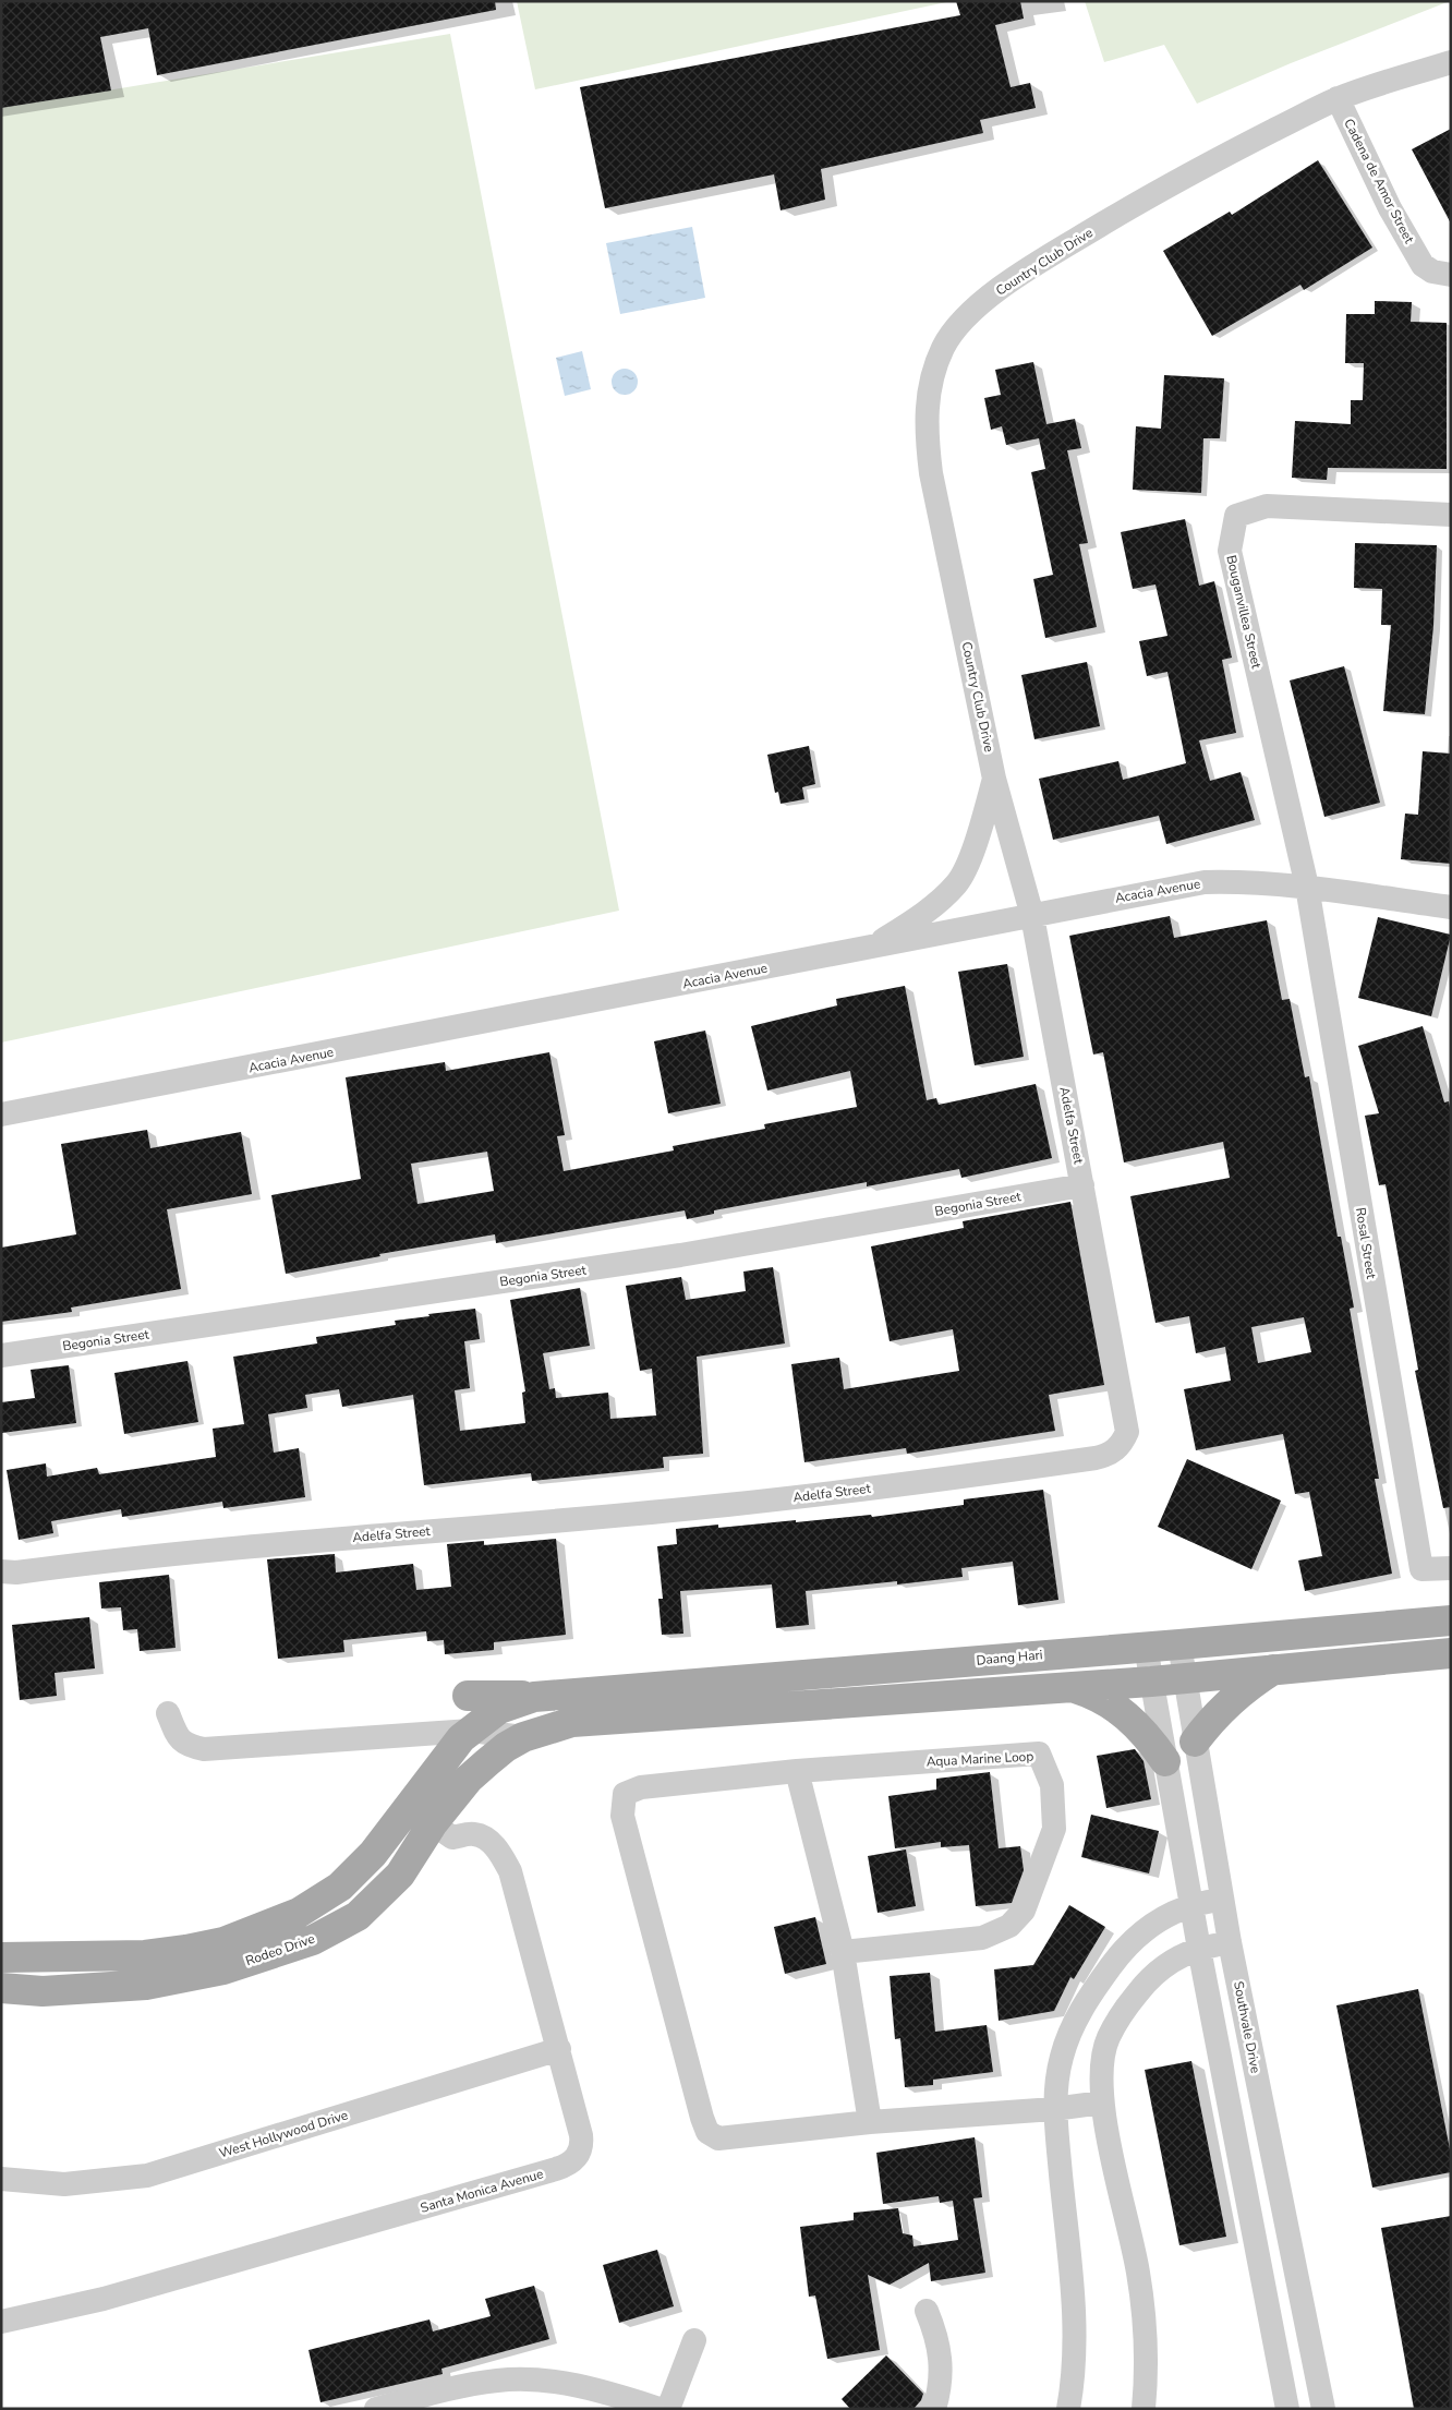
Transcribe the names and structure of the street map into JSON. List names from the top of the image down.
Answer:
{
  "streets": {
    "main road": ["Daang Hari", "Rodeo Drive"],
    "street": [
      "Cadena de Amor Street",
      "Country Club Drive",
      "Bouganvillea Street",
      "Acacia Avenue",
      "Adelfa Street",
      "Begonia Street",
      "Rosal Street",
      "Aqua Marine Loop",
      "Southvale Drive",
      "West Hollywood Drive",
      "Santa Monica Avenue"
    ]
  },
  "crossings": [
    ["Cadena de Amor Street", "Country Club Drive"],
    ["Country Club Drive", "Acacia Avenue"],
    ["Country Club Drive", "Adelfa Street"],
    ["Bouganvillea Street", "Acacia Avenue"],
    ["Bouganvillea Street", "Rosal Street"],
    ["Acacia Avenue", "Adelfa Street"],
    ["Acacia Avenue", "Rosal Street"],
    ["Adelfa Street", "Begonia Street"],
    ["Daang Hari", "Rodeo Drive"],
    ["Daang Hari", "Southvale Drive"],
    ["Rodeo Drive", "Santa Monica Avenue"],
    ["West Hollywood Drive", "Santa Monica Avenue"]
  ]
}
